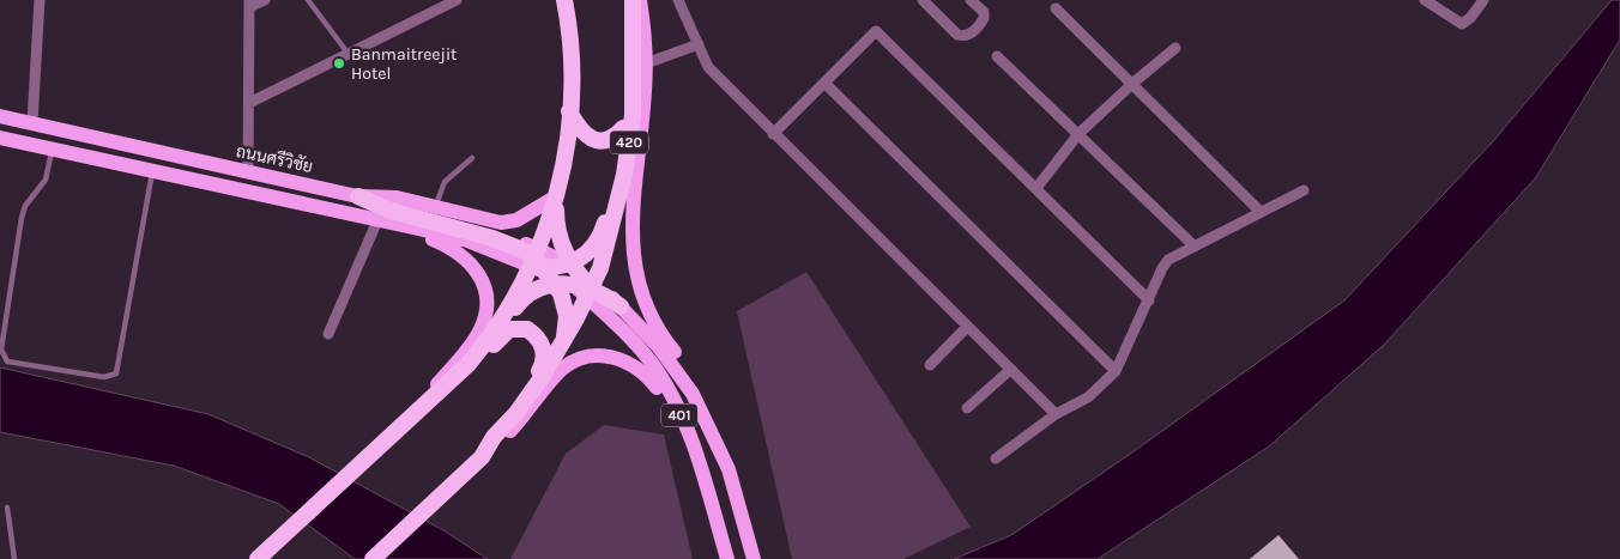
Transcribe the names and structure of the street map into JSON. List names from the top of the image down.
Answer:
{
  "streets": {
    "highway": ["420"],
    "main road": ["ถนนศรีวิชัย", "401"]
  },
  "crossings": [
    ["420", "401"]
  ],
  "places": ["Banmaitreejit Hotel"]
}
